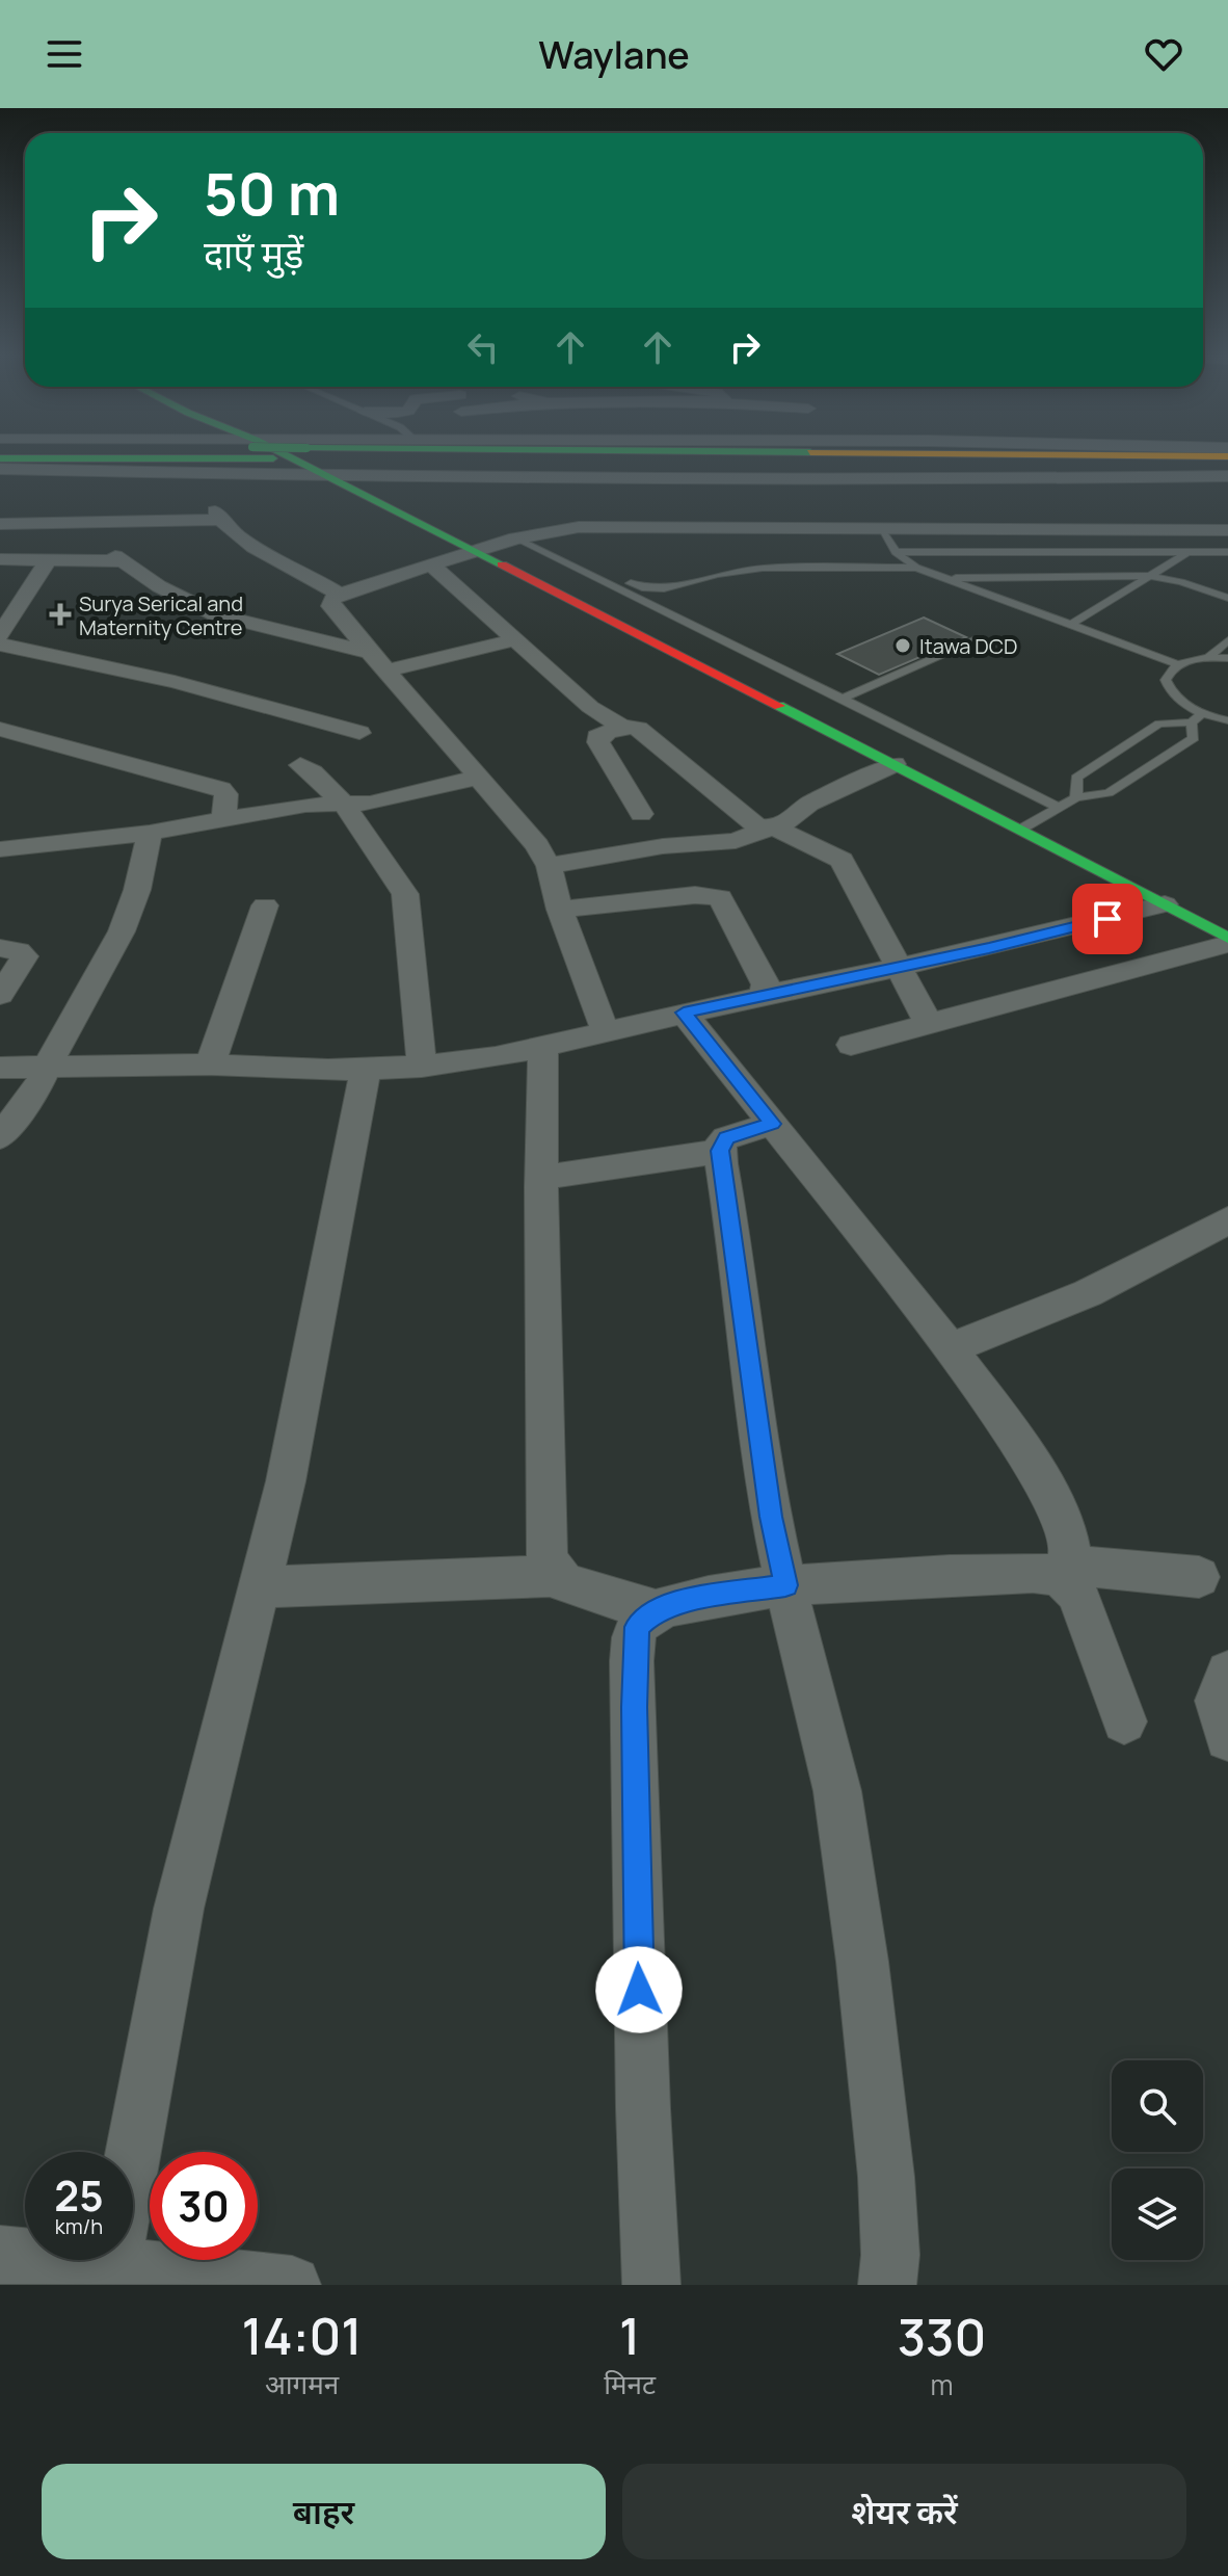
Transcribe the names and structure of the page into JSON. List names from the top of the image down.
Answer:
{
  "places": {
    "health": ["Surya Serical and Maternity Centre"],
    "other": ["Itawa DCD"]
  },
  "page": {
    "header": "Waylane",
    "turn": ["50 m", "दाएँ मुड़ें"],
    "speed": "25 km/h",
    "limit": "30",
    "eta": [
      "14:01",
      "आगमन",
      "1",
      "मिनट",
      "330",
      "m"
    ],
    "buttons": ["बाहर", "शेयर करें"]
  }
}
